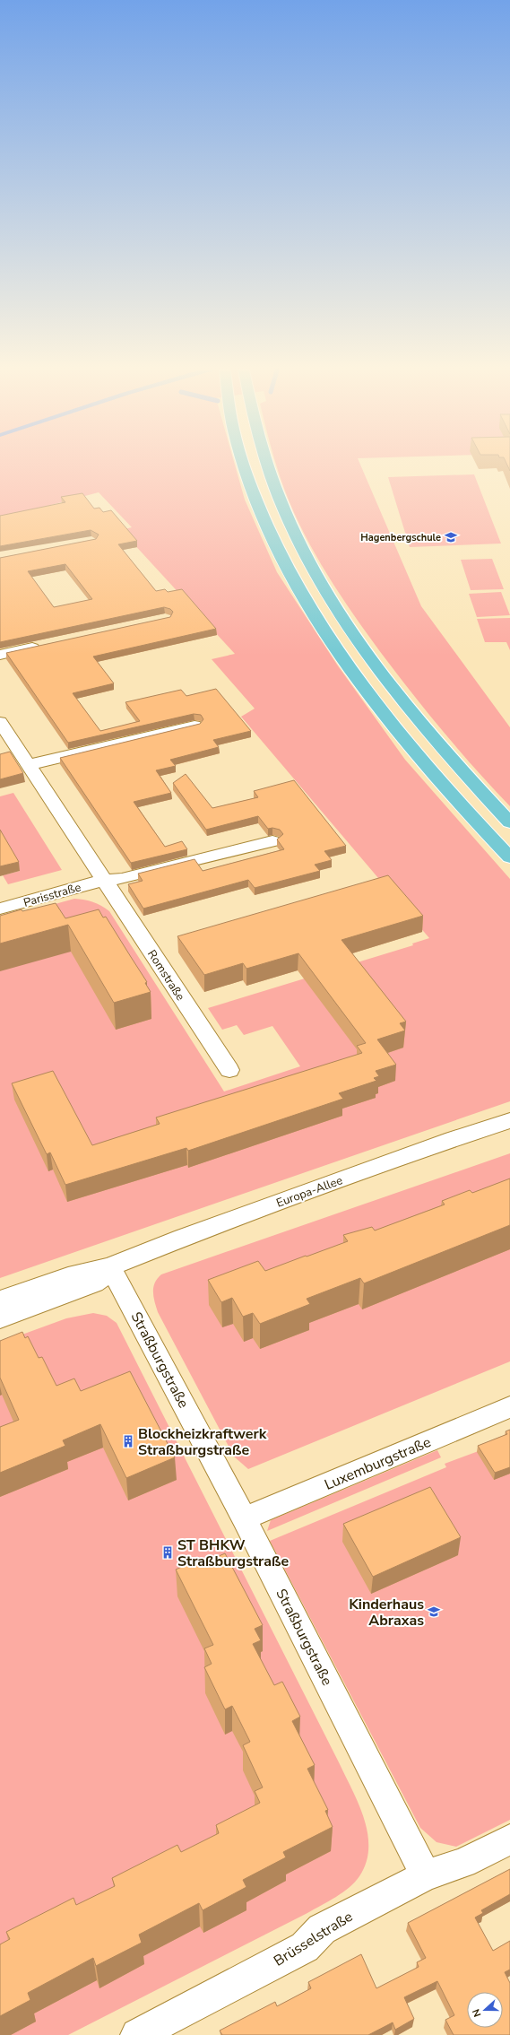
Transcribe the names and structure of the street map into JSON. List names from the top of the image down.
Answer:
{
  "streets": {
    "street": [
      "Parisstraße",
      "Romstraße",
      "Europa-Allee",
      "Straßburgstraße",
      "Luxemburgstraße",
      "Brüsselstraße"
    ]
  },
  "crossings": [
    ["Parisstraße", "Romstraße"],
    ["Europa-Allee", "Straßburgstraße"],
    ["Straßburgstraße", "Luxemburgstraße"],
    ["Straßburgstraße", "Brüsselstraße"]
  ],
  "places": {
    "school or university": ["Hagenbergschule", "Kinderhaus Abraxas"],
    "building": ["Blockheizkraftwerk Straßburgstraße", "ST BHKW Straßburgstraße"]
  },
  "north": "left"
}
